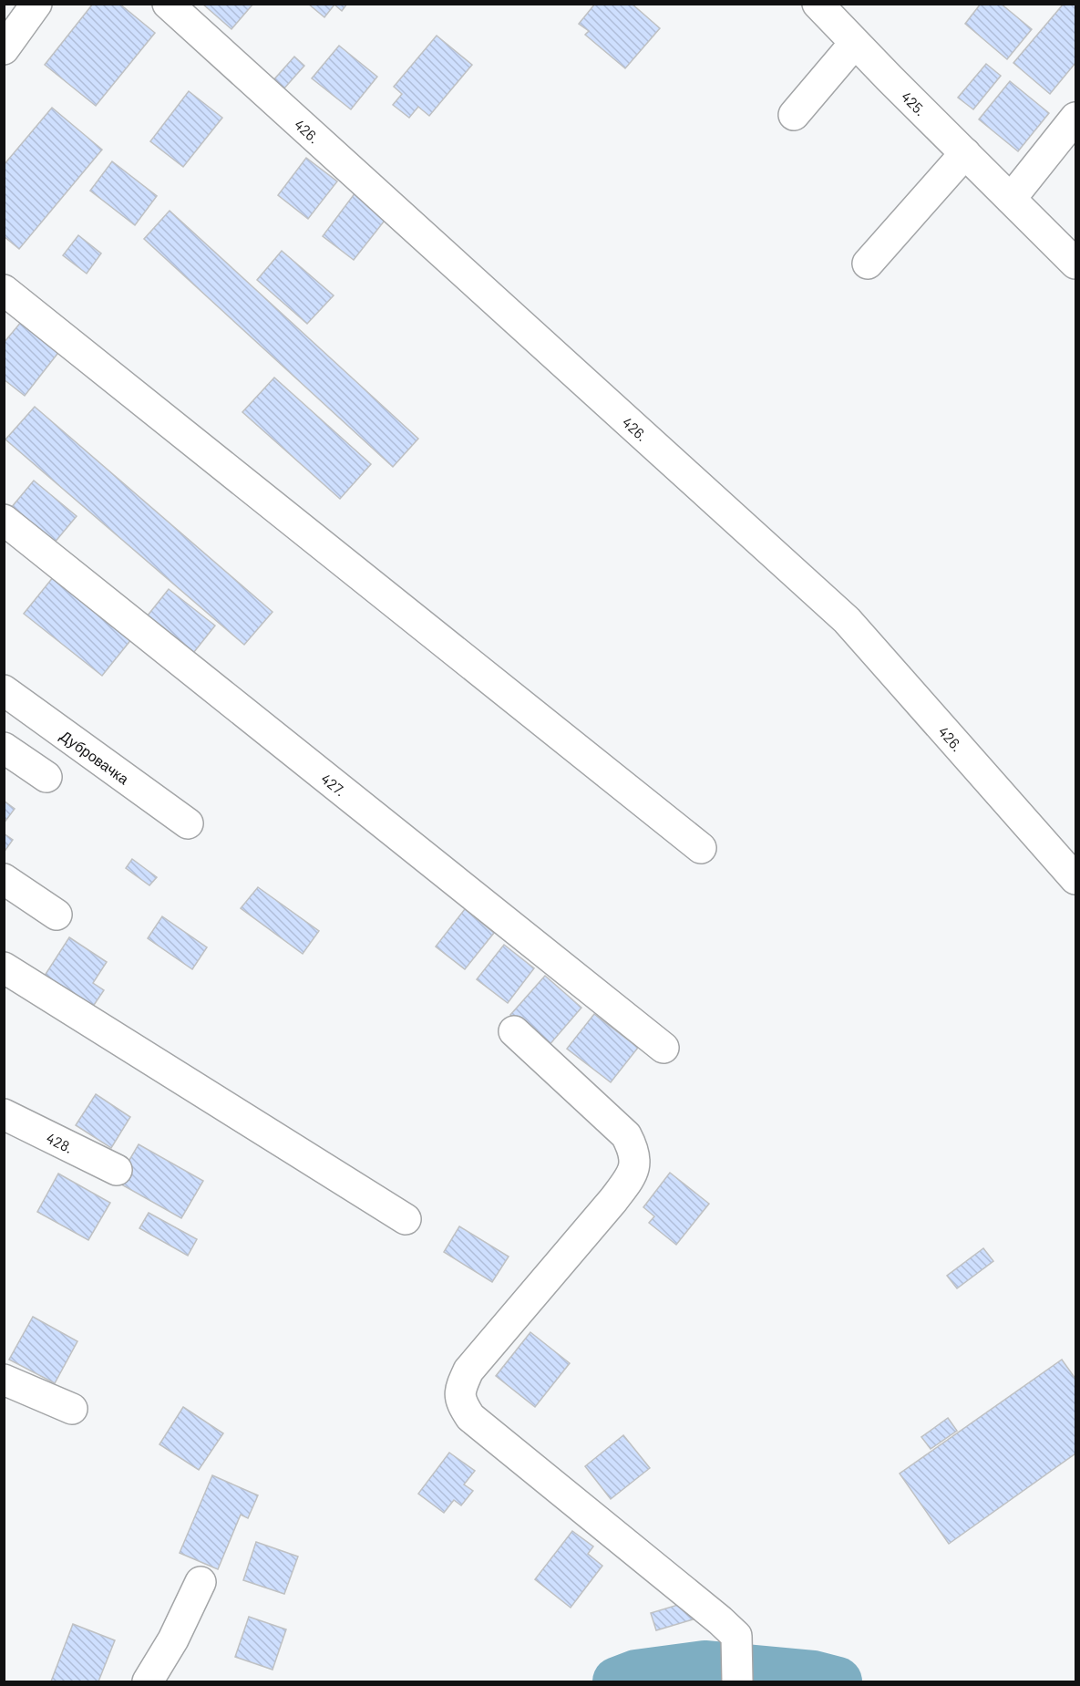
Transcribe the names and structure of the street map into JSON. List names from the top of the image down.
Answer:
{
  "streets": {
    "street": [
      "425.",
      "426.",
      "Дубровачка",
      "427.",
      "428."
    ]
  }
}
